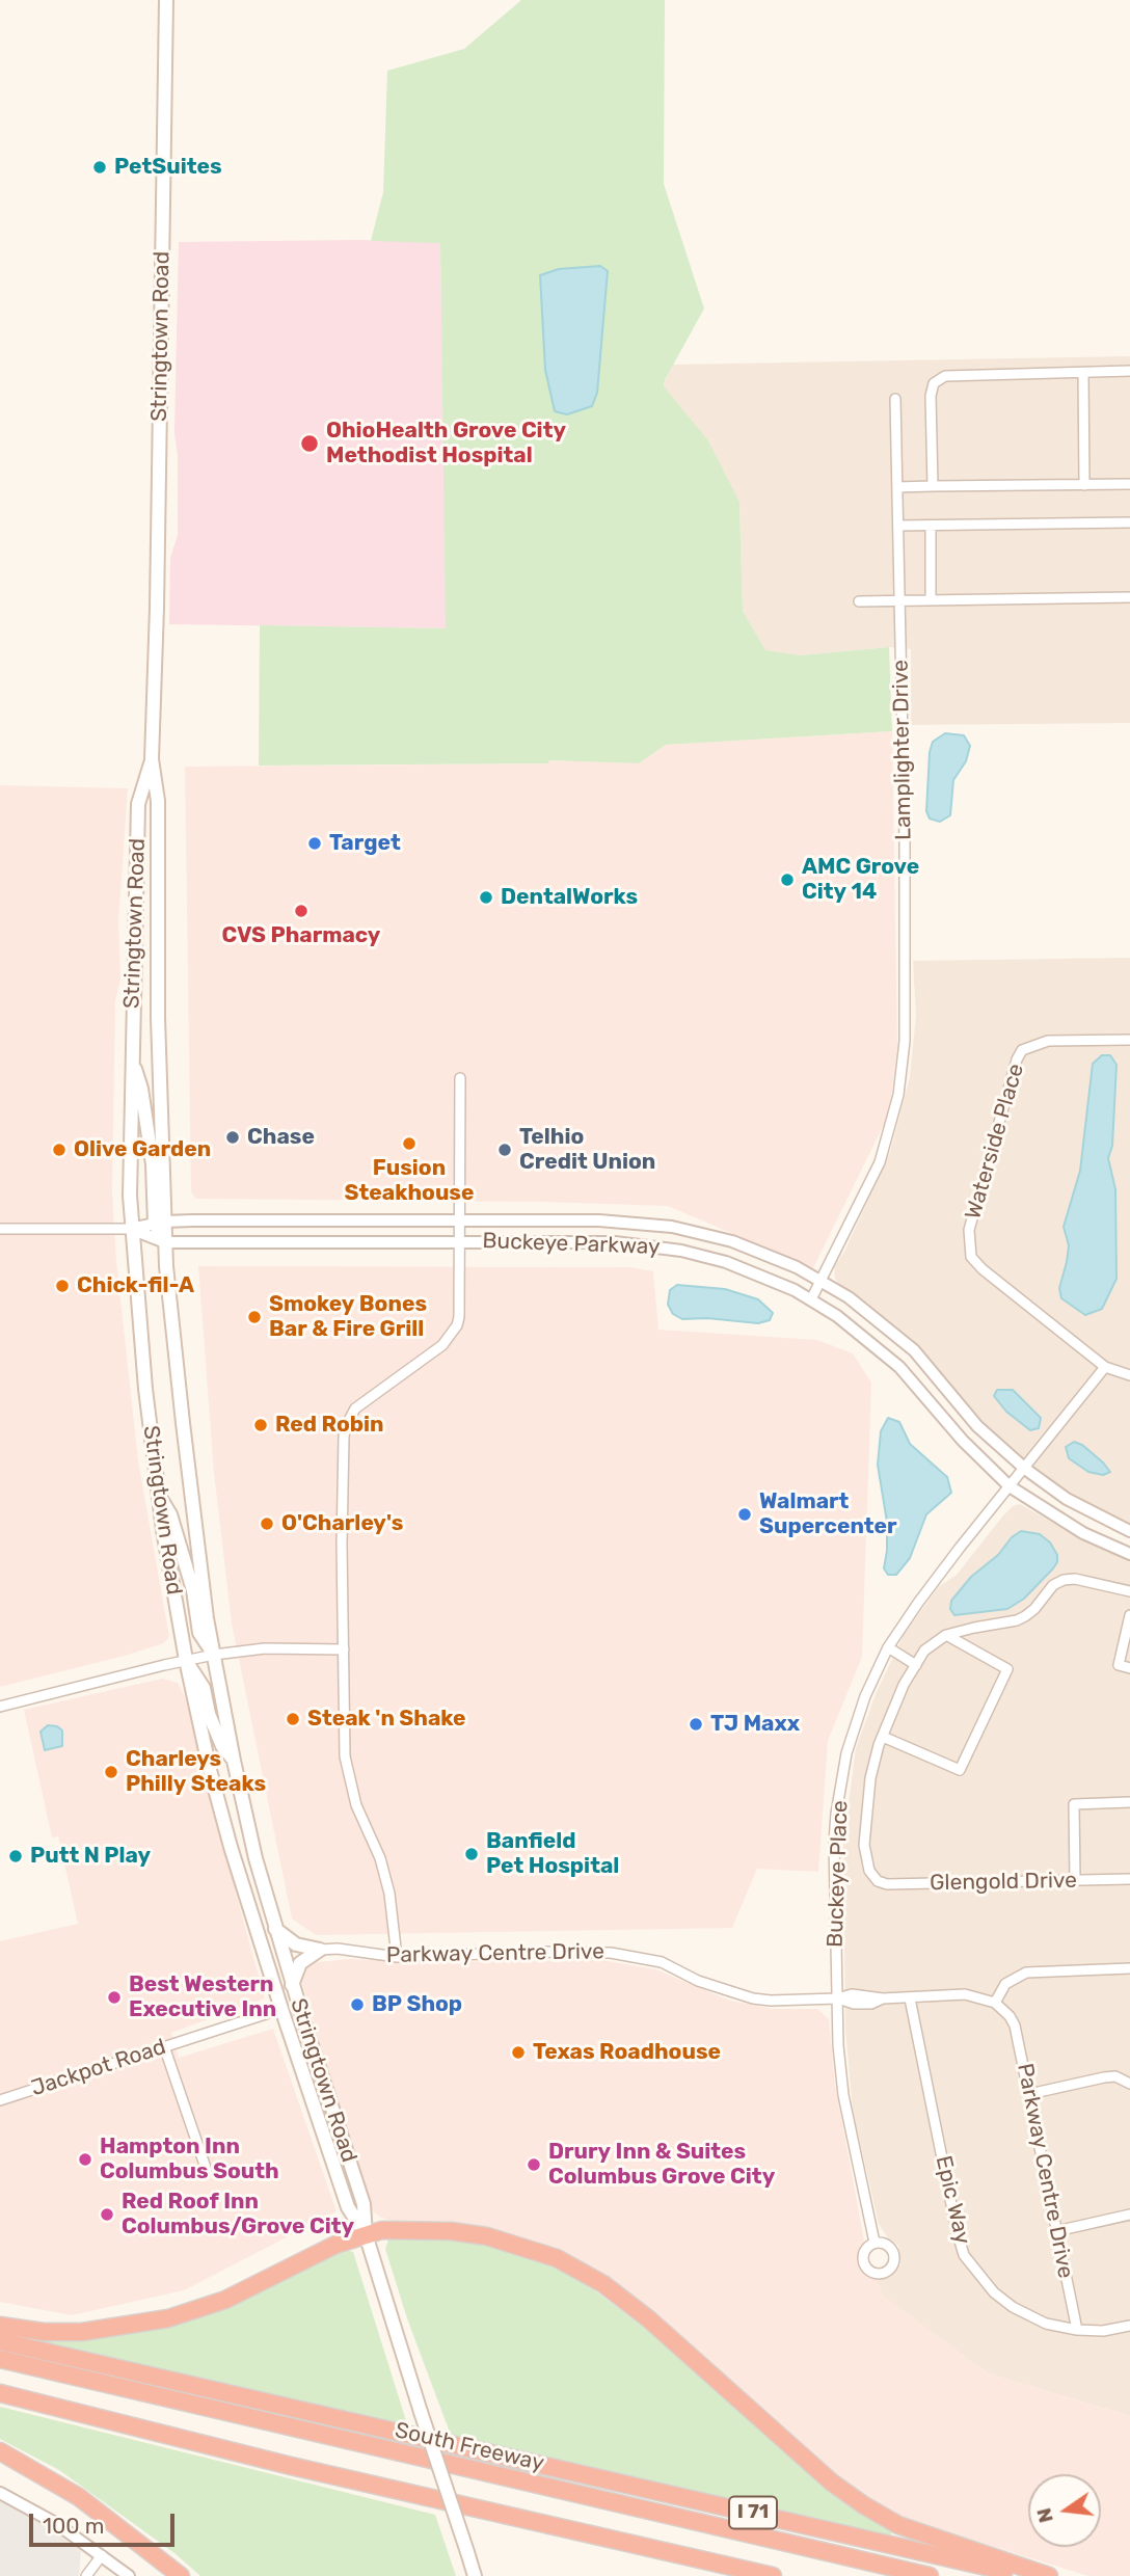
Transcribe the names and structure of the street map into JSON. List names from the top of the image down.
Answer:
{
  "streets": {
    "highway": ["South Freeway", "I 71"],
    "main road": ["Stringtown Road"],
    "street": [
      "Lamplighter Drive",
      "Waterside Place",
      "Buckeye Parkway",
      "Buckeye Place",
      "Glengold Drive",
      "Parkway Centre Drive",
      "Jackpot Road",
      "Epic Way"
    ]
  },
  "crossings": [
    ["Stringtown Road", "Buckeye Parkway"],
    ["Stringtown Road", "Jackpot Road"],
    ["Lamplighter Drive", "Buckeye Parkway"],
    ["Waterside Place", "Buckeye Place"],
    ["Buckeye Parkway", "Buckeye Place"],
    ["Buckeye Place", "Parkway Centre Drive"],
    ["Parkway Centre Drive", "Epic Way"]
  ],
  "places": [
    "PetSuites",
    "OhioHealth Grove City Methodist Hospital",
    "Target",
    "AMC Grove City 14",
    "DentalWorks",
    "CVS Pharmacy",
    "Chase",
    "Fusion Steakhouse",
    "Olive Garden",
    "Telhio Credit Union",
    "Chick-fil-A",
    "Smokey Bones Bar & Fire Grill",
    "Red Robin",
    "Walmart Supercenter",
    "O'Charley's",
    "Steak 'n Shake",
    "TJ Maxx",
    "Charleys Philly Steaks",
    "Banfield Pet Hospital",
    "Putt N Play",
    "Best Western Executive Inn",
    "BP Shop",
    "Texas Roadhouse",
    "Hampton Inn Columbus South",
    "Drury Inn & Suites Columbus Grove City",
    "Red Roof Inn Columbus/Grove City"
  ],
  "scale_bar": "100 m",
  "north": "left"
}
